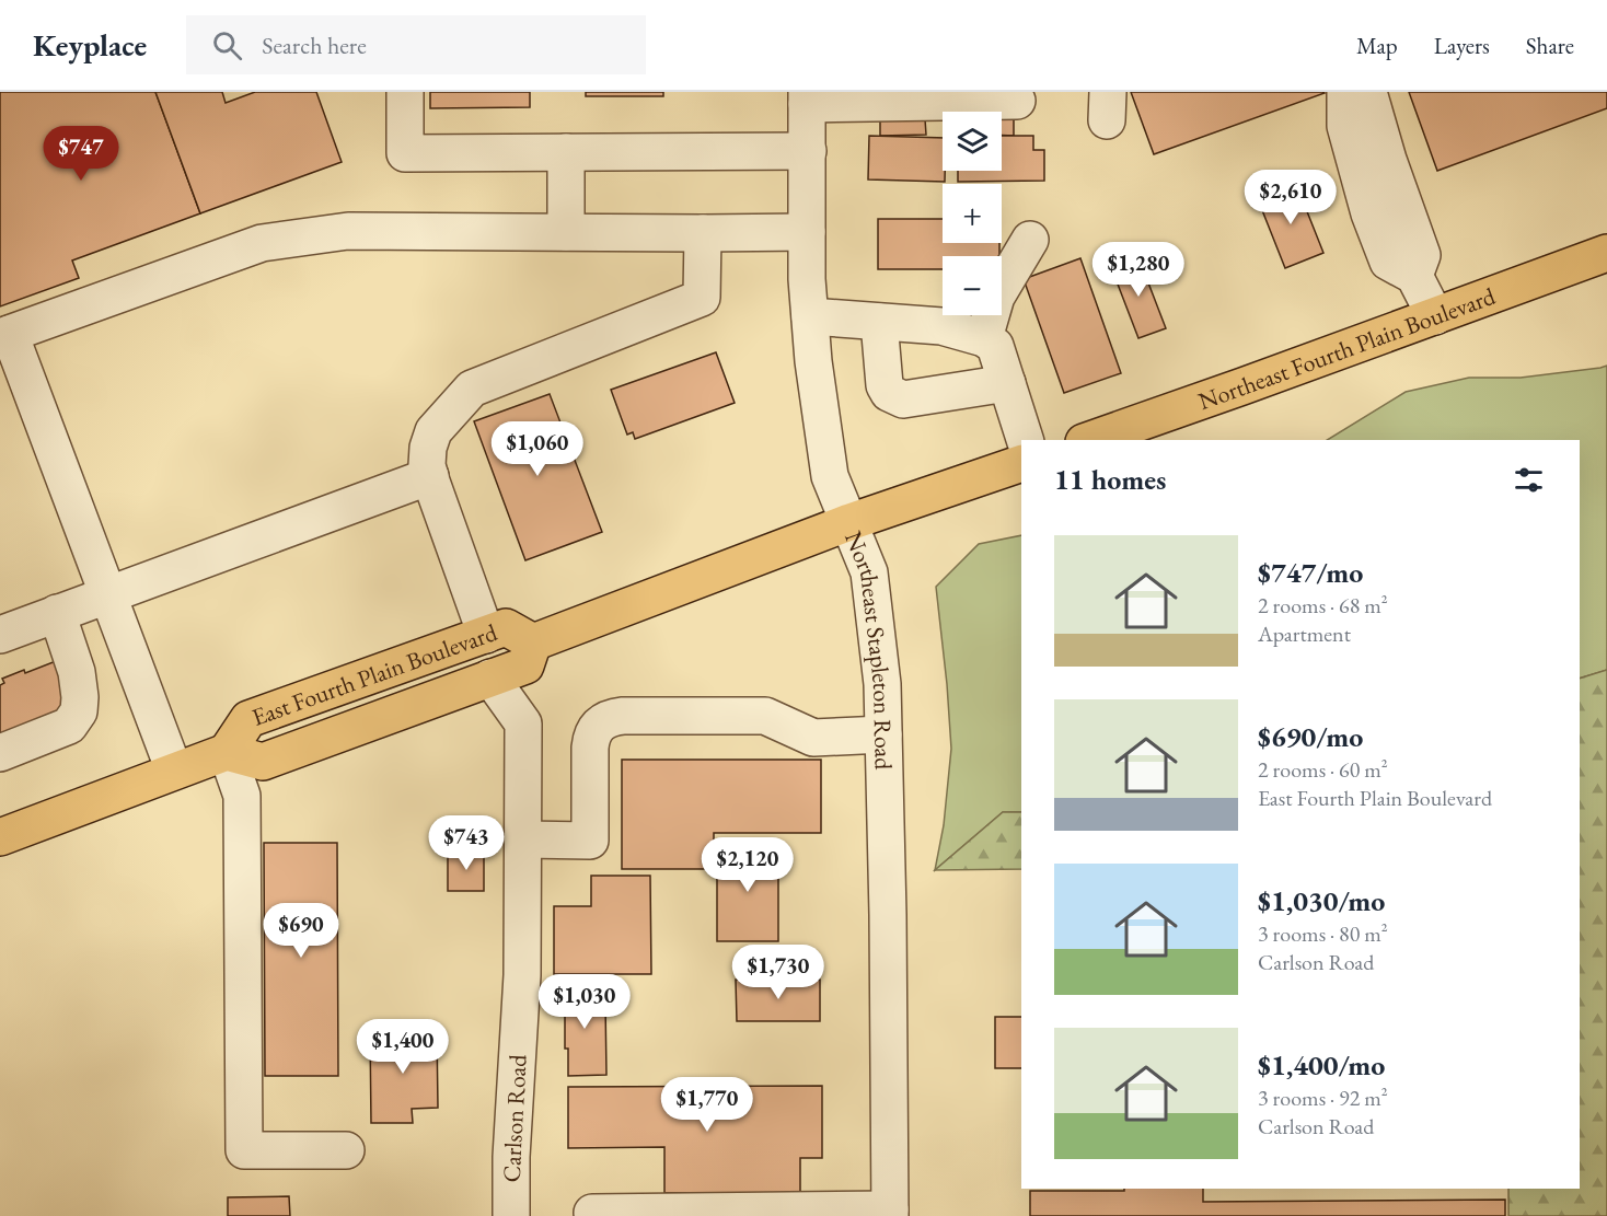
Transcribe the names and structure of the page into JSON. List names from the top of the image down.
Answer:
{
  "streets": {
    "main road": ["Northeast Fourth Plain Boulevard", "East Fourth Plain Boulevard"],
    "street": ["Northeast Stapleton Road", "Carlson Road"]
  },
  "crossings": [
    ["Northeast Stapleton Road", "East Fourth Plain Boulevard"],
    ["East Fourth Plain Boulevard", "Carlson Road"]
  ],
  "page": {
    "header": "Keyplace",
    "search": "Search here",
    "nav": ["Map", "Layers", "Share"],
    "map_buttons": ["+", "−"],
    "price": [
      "$747",
      "$2,610",
      "$1,280",
      "$1,060",
      "$743",
      "$2,120",
      "$690",
      "$1,730",
      "$1,030",
      "$1,400",
      "$1,770"
    ],
    "heading": "11 homes",
    "list": [
      {
        "name": "$747/mo",
        "note": "2 rooms · 68 m² · Apartment"
      },
      {
        "name": "$690/mo",
        "note": "2 rooms · 60 m² · East Fourth Plain Boulevard"
      },
      {
        "name": "$1,030/mo",
        "note": "3 rooms · 80 m² · Carlson Road"
      },
      {
        "name": "$1,400/mo",
        "note": "3 rooms · 92 m² · Carlson Road"
      }
    ]
  }
}
